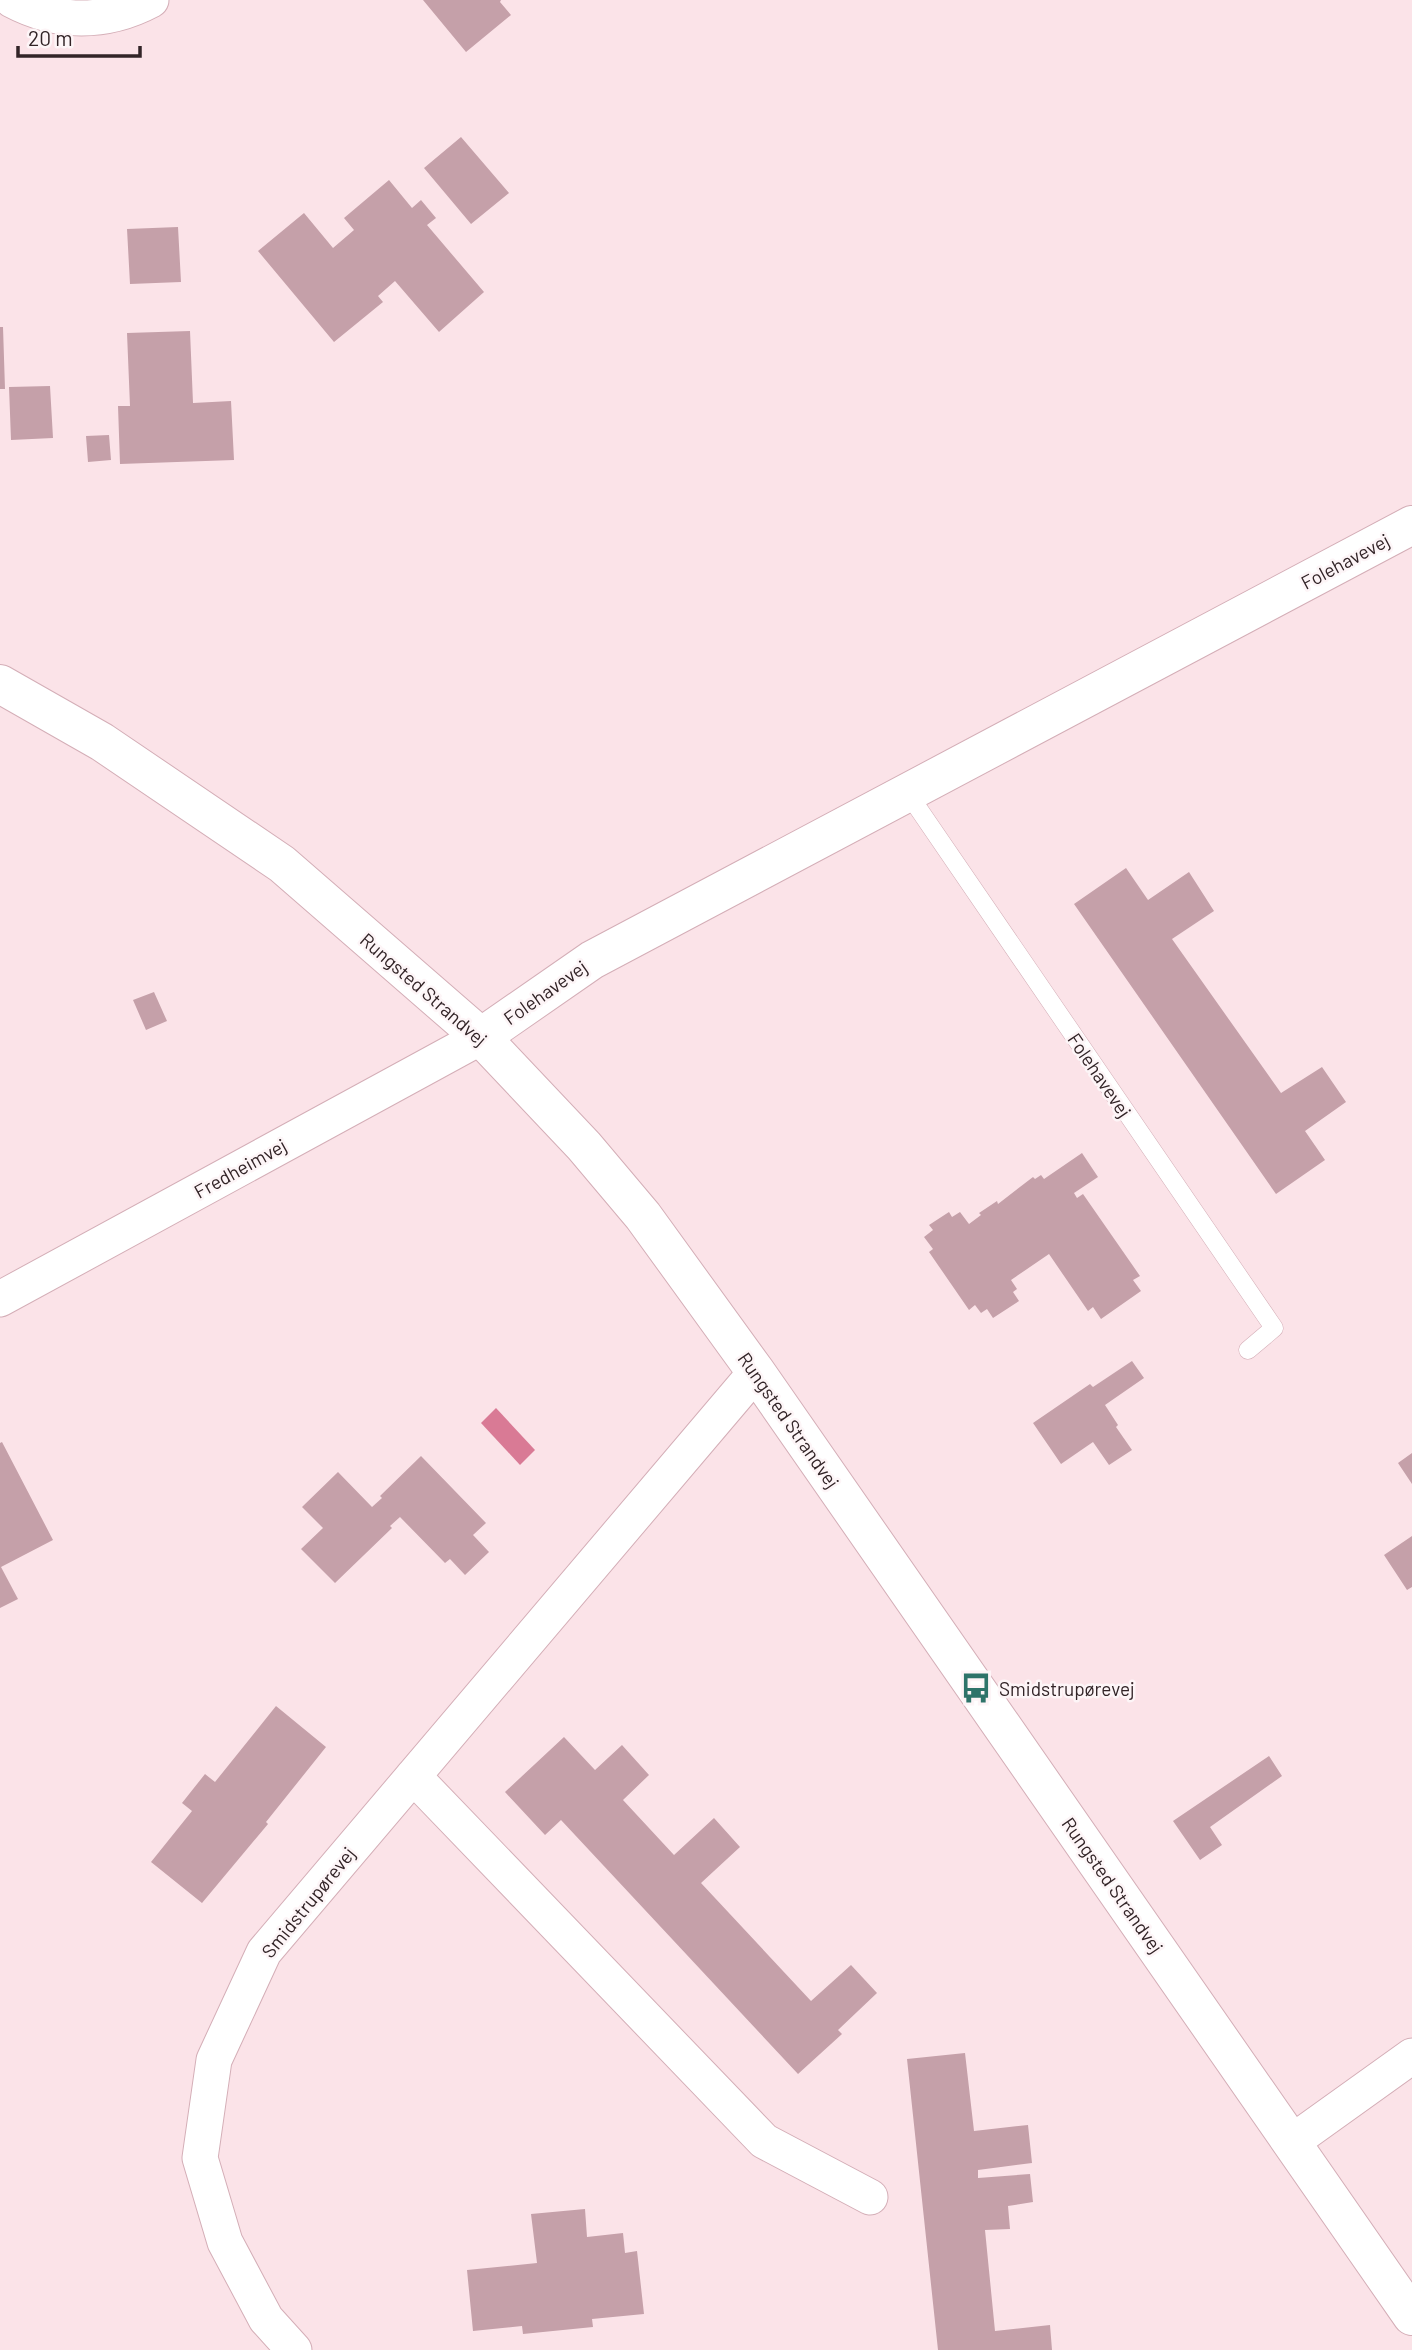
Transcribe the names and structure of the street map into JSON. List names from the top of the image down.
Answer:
{
  "streets": {
    "main road": ["Folehavevej", "Rungsted Strandvej"],
    "street": ["Fredheimvej", "Smidstrupørevej"]
  },
  "crossings": [
    ["Folehavevej", "Rungsted Strandvej"],
    ["Folehavevej", "Fredheimvej"],
    ["Rungsted Strandvej", "Fredheimvej"],
    ["Rungsted Strandvej", "Smidstrupørevej"]
  ],
  "places": {
    "bus stop": ["Smidstrupørevej"]
  },
  "scale_bar": "20 m"
}
